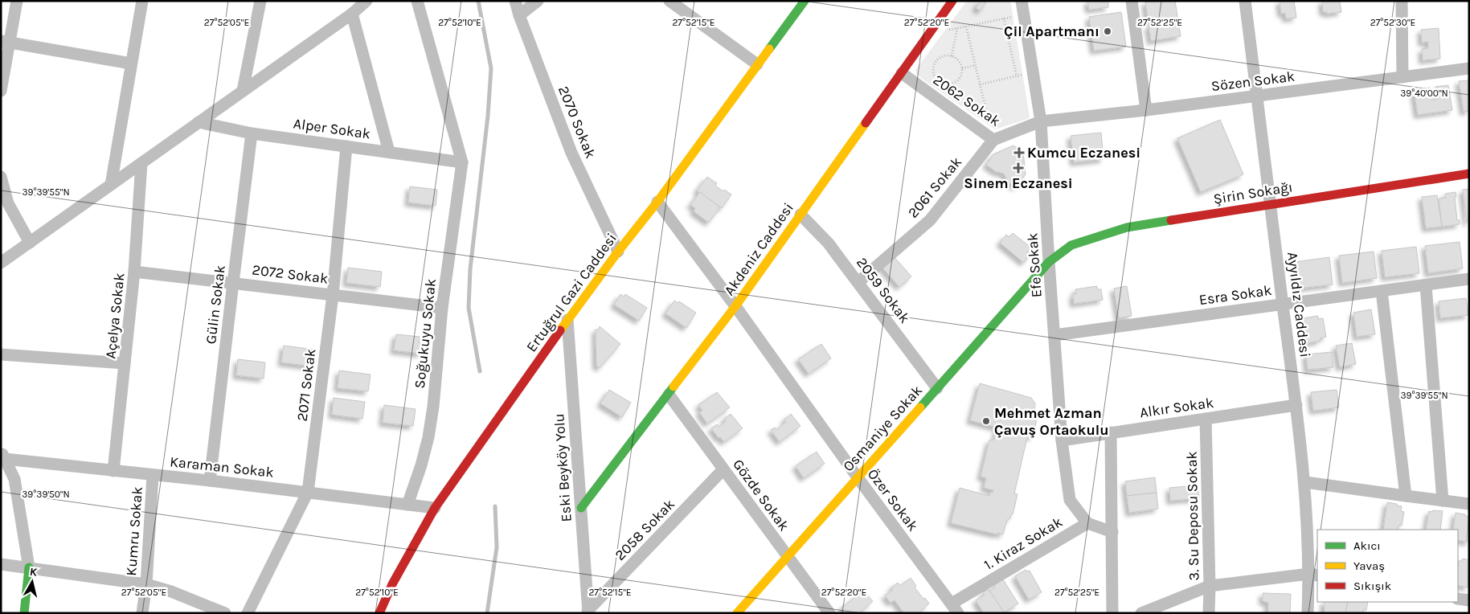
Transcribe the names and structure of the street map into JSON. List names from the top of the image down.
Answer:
{
  "streets": {
    "main road": [
      "Şirin Sokağı",
      "Akdeniz Caddesi",
      "Ertuğrul Gazi Caddesi",
      "Osmaniye Sokak"
    ],
    "street": [
      "Sözen Sokak",
      "2062 Sokak",
      "2070 Sokak",
      "Alper Sokak",
      "2061 Sokak",
      "Efe Sokak",
      "2072 Sokak",
      "2059 Sokak",
      "Esra Sokak",
      "Gülin Sokak",
      "Ayyıldız Caddesi",
      "Açelya Sokak",
      "Soğukuyu Sokak",
      "2071 Sokak",
      "Alkır Sokak",
      "Karaman Sokak",
      "Eski Beyköy Yolu",
      "Gözde Sokak",
      "Özer Sokak",
      "3. Su Deposu Sokak",
      "2058 Sokak",
      "Kumru Sokak",
      "1. Kiraz Sokak"
    ]
  },
  "crossings": [
    ["Sözen Sokak", "2062 Sokak"],
    ["Sözen Sokak", "Efe Sokak"],
    ["Sözen Sokak", "Ayyıldız Caddesi"],
    ["2062 Sokak", "2061 Sokak"],
    ["2062 Sokak", "Akdeniz Caddesi"],
    ["2062 Sokak", "Efe Sokak"],
    ["2070 Sokak", "Ertuğrul Gazi Caddesi"],
    ["Alper Sokak", "Gülin Sokak"],
    ["Alper Sokak", "Soğukuyu Sokak"],
    ["Alper Sokak", "2071 Sokak"],
    ["2061 Sokak", "2059 Sokak"],
    ["Şirin Sokağı", "Efe Sokak"],
    ["Şirin Sokağı", "Ayyıldız Caddesi"],
    ["Şirin Sokağı", "Osmaniye Sokak"],
    ["Akdeniz Caddesi", "2059 Sokak"],
    ["Akdeniz Caddesi", "Eski Beyköy Yolu"],
    ["Akdeniz Caddesi", "Gözde Sokak"],
    ["Akdeniz Caddesi", "Özer Sokak"],
    ["Efe Sokak", "Esra Sokak"],
    ["Efe Sokak", "Alkır Sokak"],
    ["Efe Sokak", "Osmaniye Sokak"],
    ["Efe Sokak", "1. Kiraz Sokak"],
    ["2072 Sokak", "Gülin Sokak"],
    ["2072 Sokak", "Açelya Sokak"],
    ["2072 Sokak", "Soğukuyu Sokak"],
    ["2072 Sokak", "2071 Sokak"],
    ["2059 Sokak", "Osmaniye Sokak"],
    ["Ertuğrul Gazi Caddesi", "Karaman Sokak"],
    ["Ertuğrul Gazi Caddesi", "Eski Beyköy Yolu"],
    ["Ertuğrul Gazi Caddesi", "Özer Sokak"],
    ["Esra Sokak", "Ayyıldız Caddesi"],
    ["Gülin Sokak", "Karaman Sokak"],
    ["Ayyıldız Caddesi", "Alkır Sokak"],
    ["Açelya Sokak", "Karaman Sokak"],
    ["Soğukuyu Sokak", "Karaman Sokak"],
    ["2071 Sokak", "Karaman Sokak"],
    ["Alkır Sokak", "3. Su Deposu Sokak"],
    ["Osmaniye Sokak", "Gözde Sokak"],
    ["Osmaniye Sokak", "Özer Sokak"],
    ["Karaman Sokak", "Kumru Sokak"],
    ["Eski Beyköy Yolu", "2058 Sokak"],
    ["Gözde Sokak", "2058 Sokak"],
    ["Özer Sokak", "1. Kiraz Sokak"]
  ],
  "places": {
    "other": ["Çil Apartmanı", "Mehmet Azman Çavuş Ortaokulu"],
    "health": ["Kumcu Eczanesi", "Sinem Eczanesi"]
  },
  "legend": ["Akıcı", "Yavaş", "Sıkışık"],
  "north": "top",
  "coordinates": [
    "27°52'05\"E",
    "27°52'10\"E",
    "27°52'15\"E",
    "27°52'20\"E",
    "27°52'25\"E",
    "27°52'30\"E",
    "39°40'00\"N",
    "39°39'55\"N",
    "39°39'50\"N"
  ]
}
